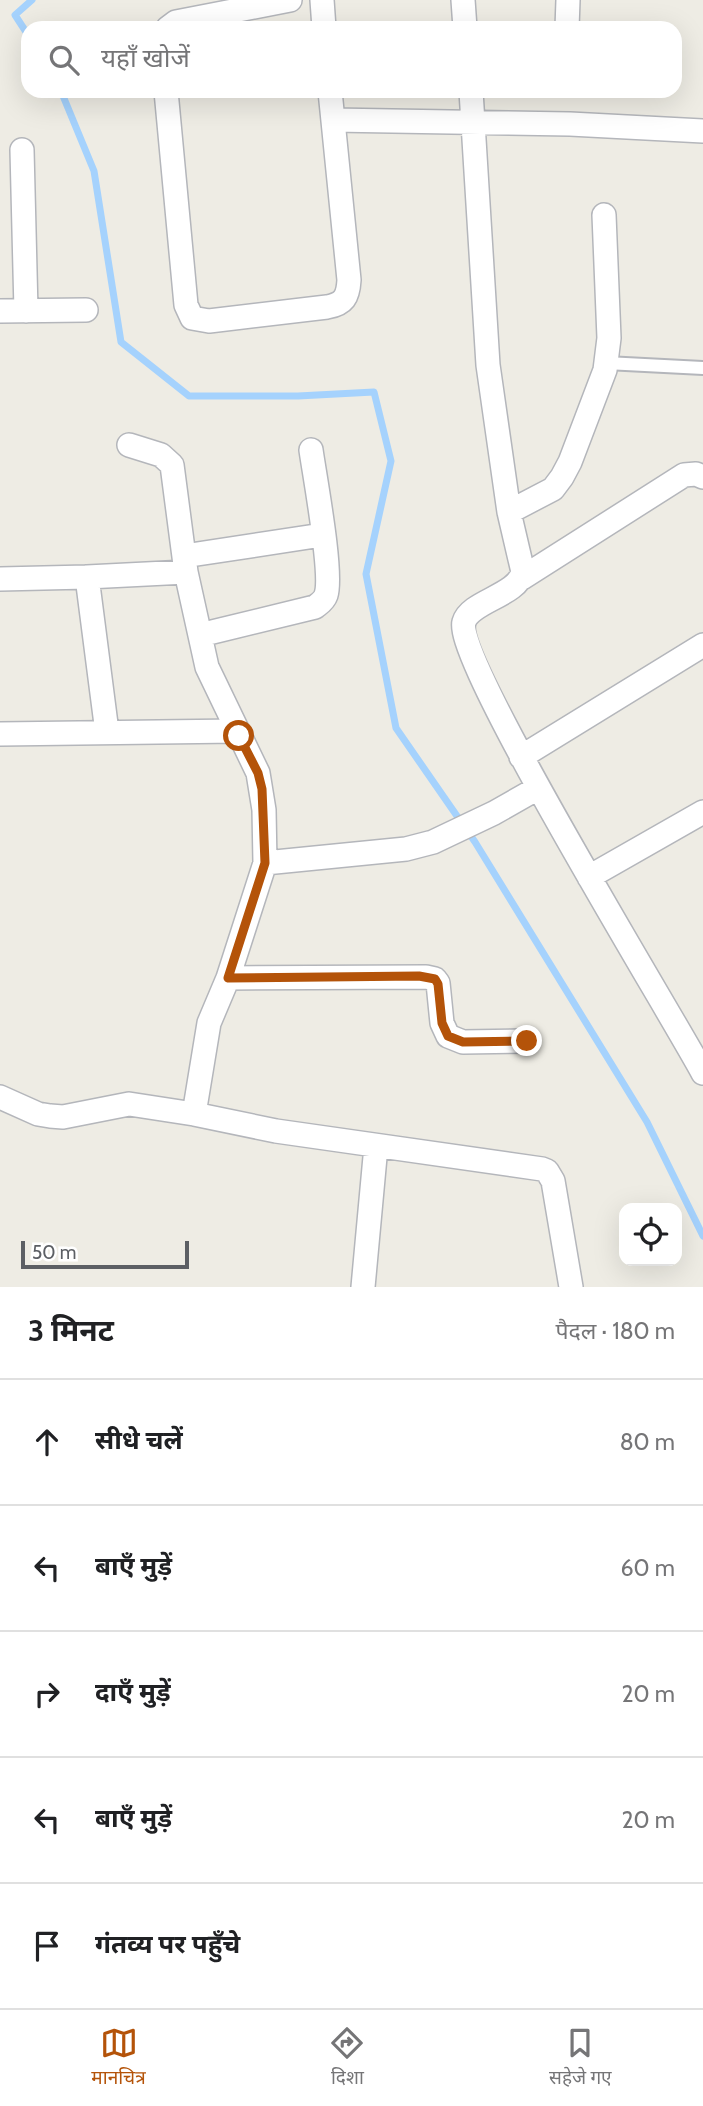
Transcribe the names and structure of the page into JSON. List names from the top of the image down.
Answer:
{
  "scale_bar": "50 m",
  "page": {
    "search": "यहाँ खोजें",
    "scale": "50 m",
    "heading": ["3 मिनट", "पैदल · 180 m"],
    "list": [
      ["सीधे चलें", "80 m"],
      ["बाएँ मुड़ें", "60 m"],
      ["दाएँ मुड़ें", "20 m"],
      ["बाएँ मुड़ें", "20 m"],
      "गंतव्य पर पहुँचे"
    ],
    "nav": ["मानचित्र", "दिशा", "सहेजे गए"]
  }
}
